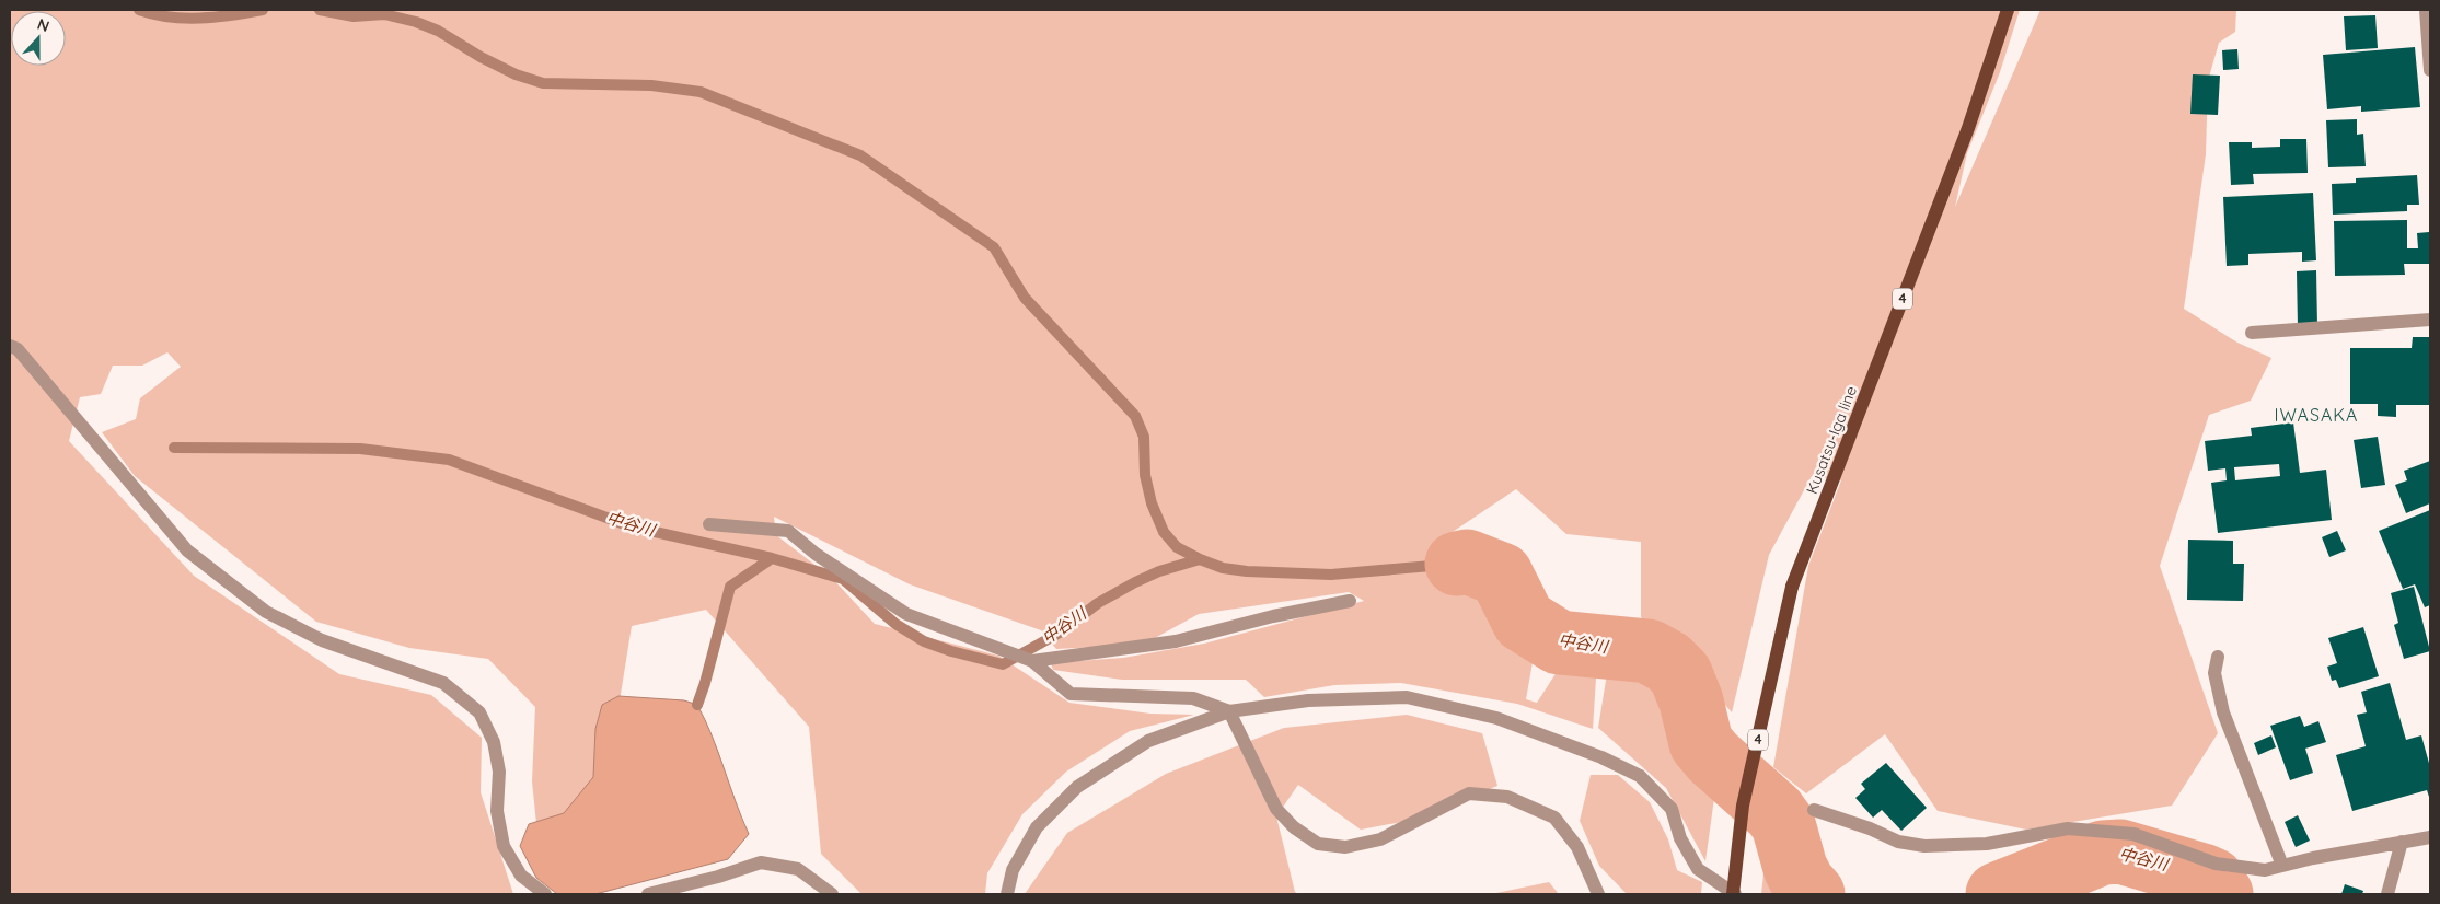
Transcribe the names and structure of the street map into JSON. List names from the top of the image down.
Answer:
{
  "streets": {
    "main road": ["4", "Kusatsu-Iga line"]
  },
  "districts": ["IWASAKA"],
  "water": ["中谷川"],
  "north": "top"
}
